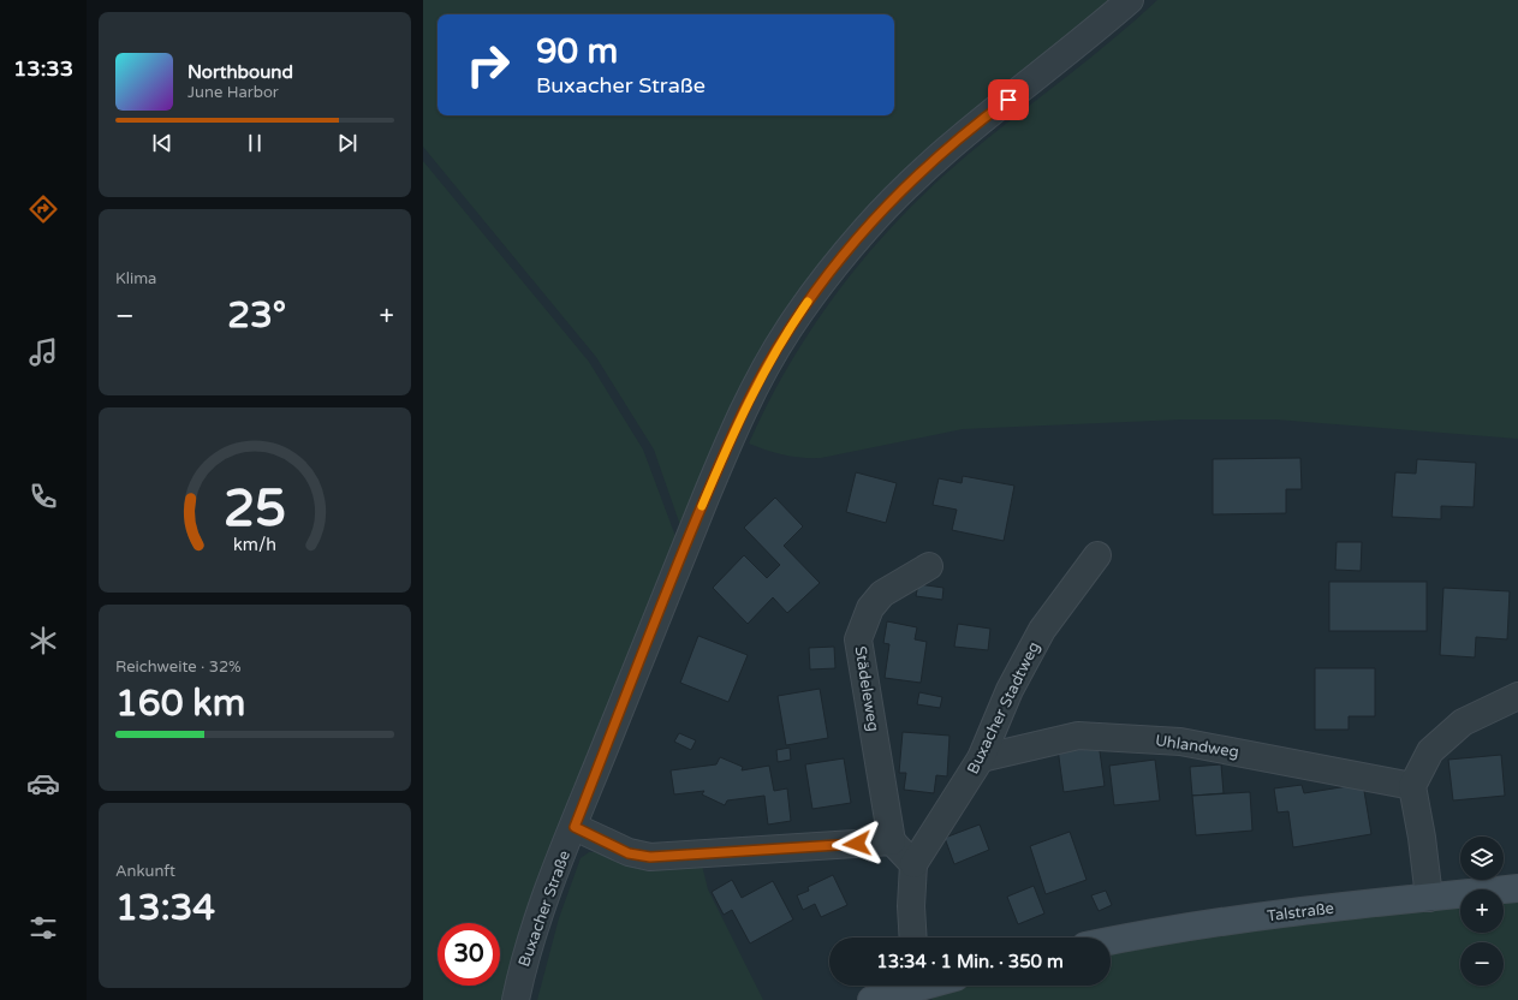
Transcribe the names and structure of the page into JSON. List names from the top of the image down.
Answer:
{
  "streets": {
    "street": [
      "Städeleweg",
      "Buxacher Stadtweg",
      "Uhlandweg",
      "Buxacher Straße",
      "Talstraße"
    ]
  },
  "crossings": [
    ["Buxacher Stadtweg", "Uhlandweg"]
  ],
  "page": {
    "tabs": "13:33",
    "turn": ["90 m", "Buxacher Straße"],
    "song": ["Northbound", "June Harbor"],
    "tile": [
      "Klima",
      ["Reichweite · 32%", "160 km"],
      ["Ankunft", "13:34"]
    ],
    "heat": ["−", "23°", "+"],
    "map_buttons": ["+", "−"],
    "limit": "30",
    "trip": "13:34 · 1 Min. · 350 m",
    "gauge": ["25", "km/h"]
  }
}
